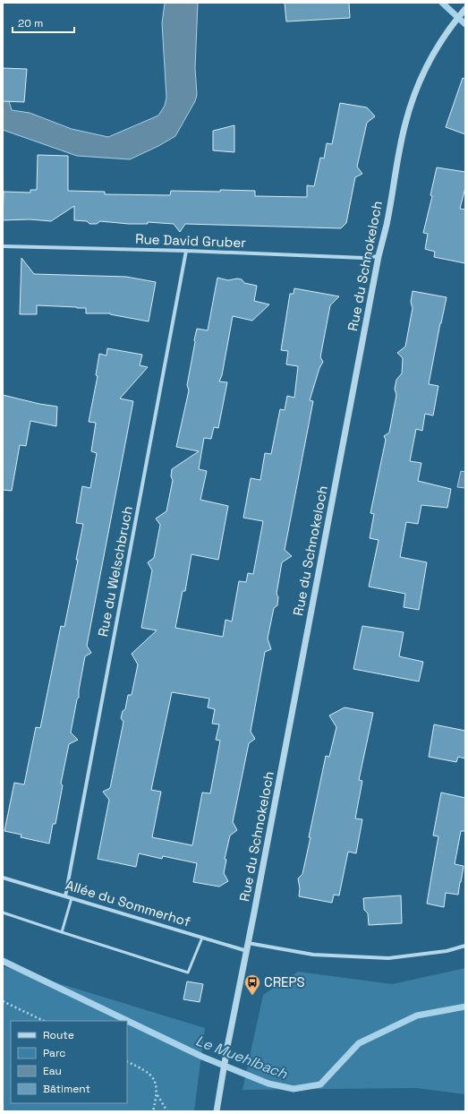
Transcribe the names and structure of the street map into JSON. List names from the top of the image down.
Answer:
{
  "streets": {
    "street": [
      "Rue David Gruber",
      "Rue du Schnokeloch",
      "Rue du Welschbruch",
      "Allée du Sommerhof"
    ]
  },
  "crossings": [
    ["Rue David Gruber", "Rue du Schnokeloch"],
    ["Rue David Gruber", "Rue du Welschbruch"],
    ["Rue du Schnokeloch", "Allée du Sommerhof"],
    ["Rue du Welschbruch", "Allée du Sommerhof"]
  ],
  "water": ["Le Muehlbach"],
  "places": {
    "bus stop": ["CREPS"]
  },
  "legend": [
    "Route",
    "Parc",
    "Eau",
    "Bâtiment"
  ],
  "scale_bar": "20 m"
}
